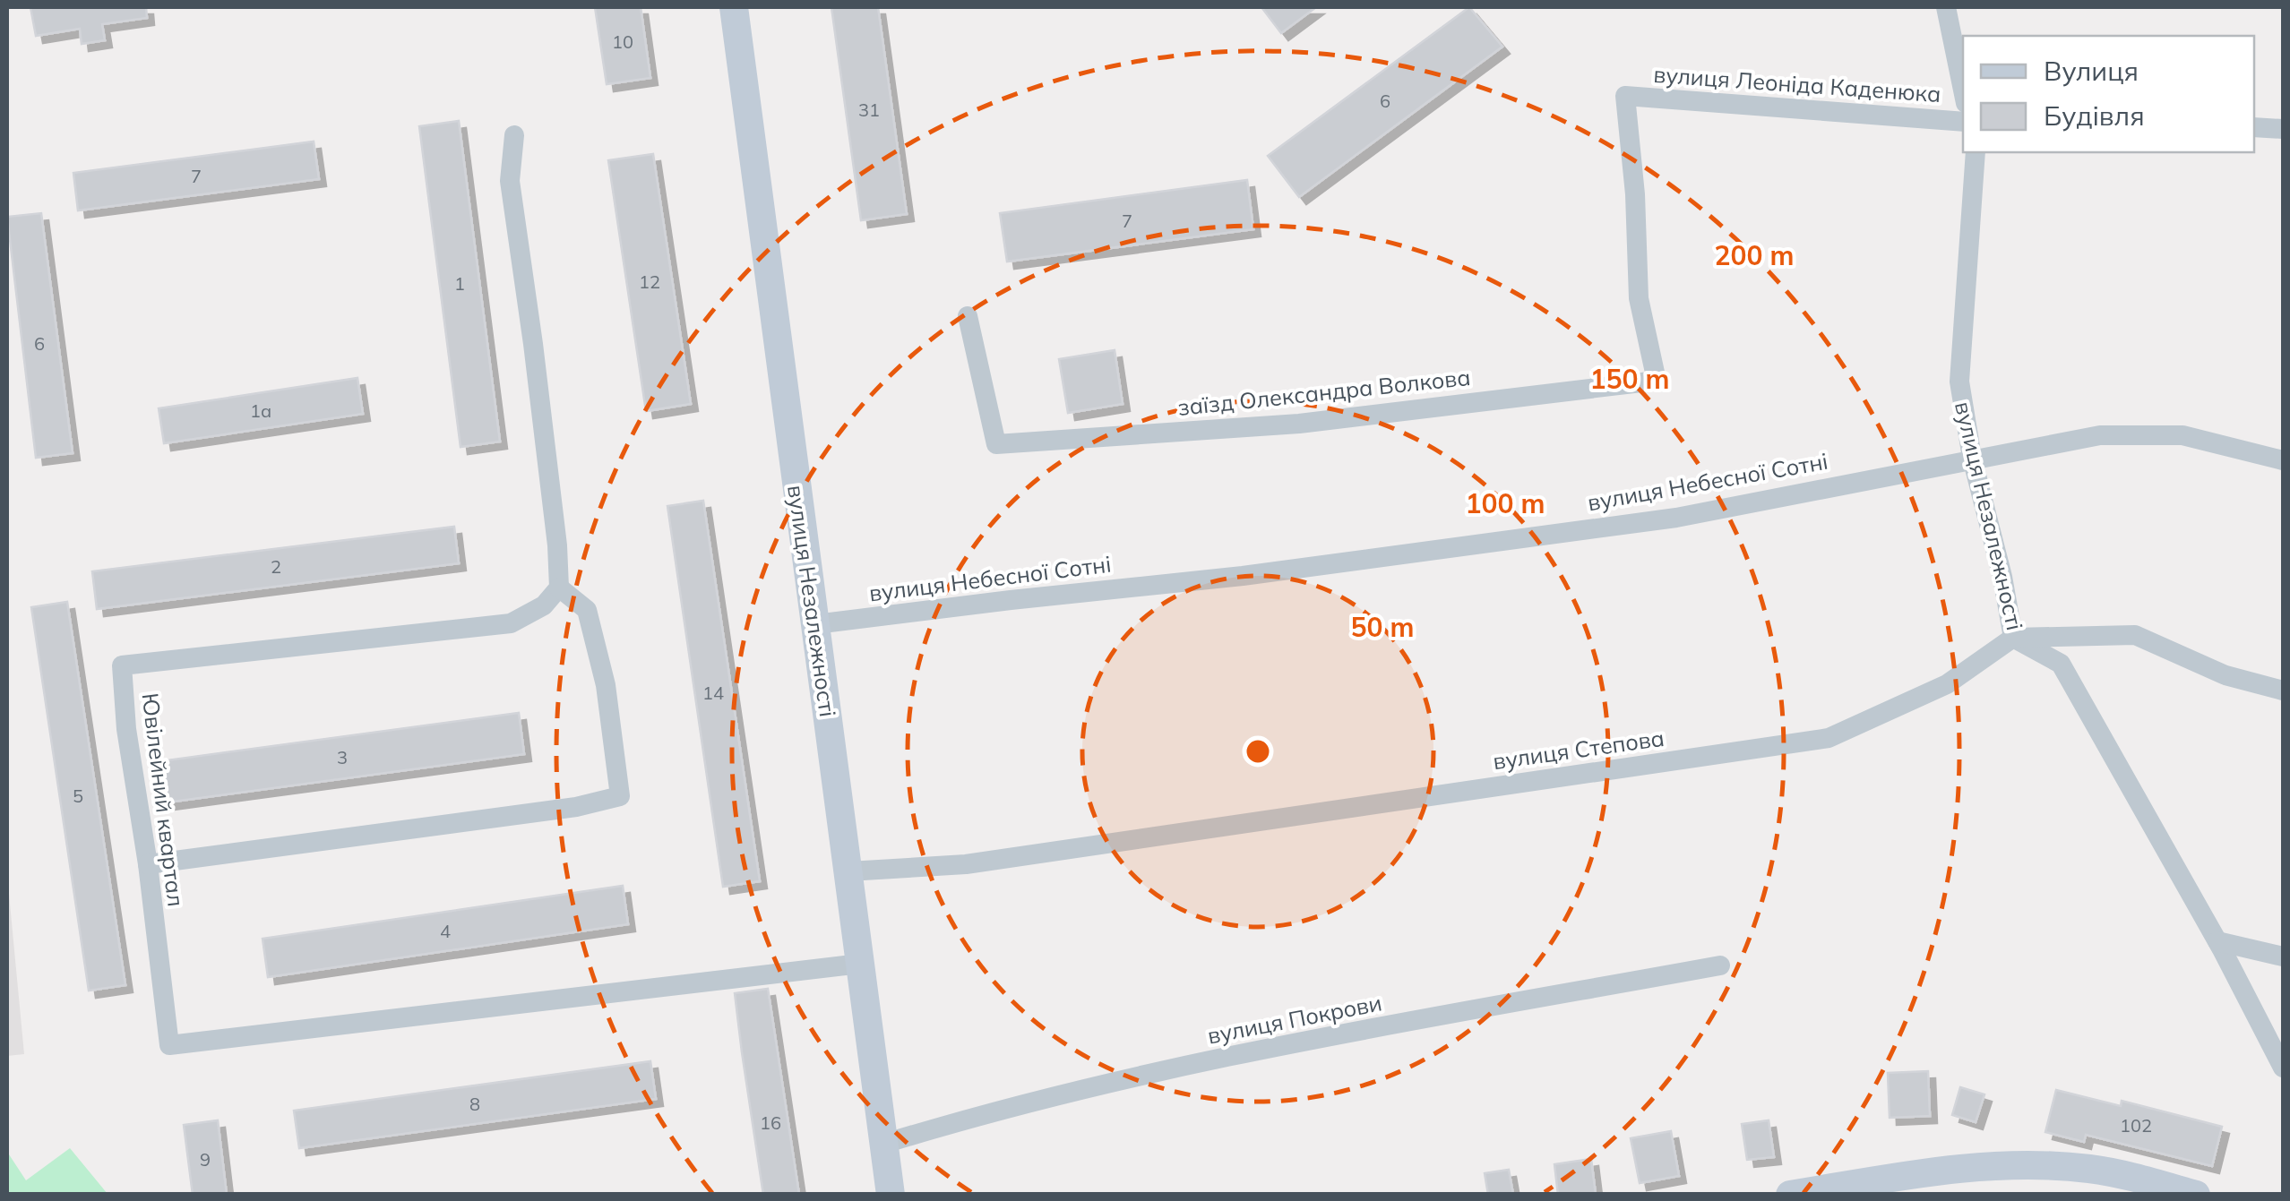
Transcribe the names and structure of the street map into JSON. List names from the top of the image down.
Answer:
{
  "streets": {
    "main road": ["вулиця Незалежності"],
    "street": [
      "вулиця Леоніда Каденюка",
      "заїзд Олександра Волкова",
      "вулиця Небесної Сотні",
      "вулиця Степова",
      "Ювілейний квартал",
      "вулиця Покрови"
    ]
  },
  "crossings": [
    ["вулиця Леоніда Каденюка", "заїзд Олександра Волкова"],
    ["вулиця Небесної Сотні", "вулиця Незалежності"],
    ["вулиця Незалежності", "вулиця Степова"],
    ["вулиця Незалежності", "Ювілейний квартал"],
    ["вулиця Незалежності", "вулиця Покрови"]
  ],
  "house_numbers": [
    "10",
    "6",
    "31",
    "7",
    "7",
    "12",
    "1",
    "6",
    "1а",
    "2",
    "14",
    "3",
    "5",
    "4",
    "8",
    "16",
    "102",
    "9"
  ],
  "legend": ["Вулиця", "Будівля"],
  "rings": [
    "200 m",
    "150 m",
    "100 m",
    "50 m"
  ]
}
